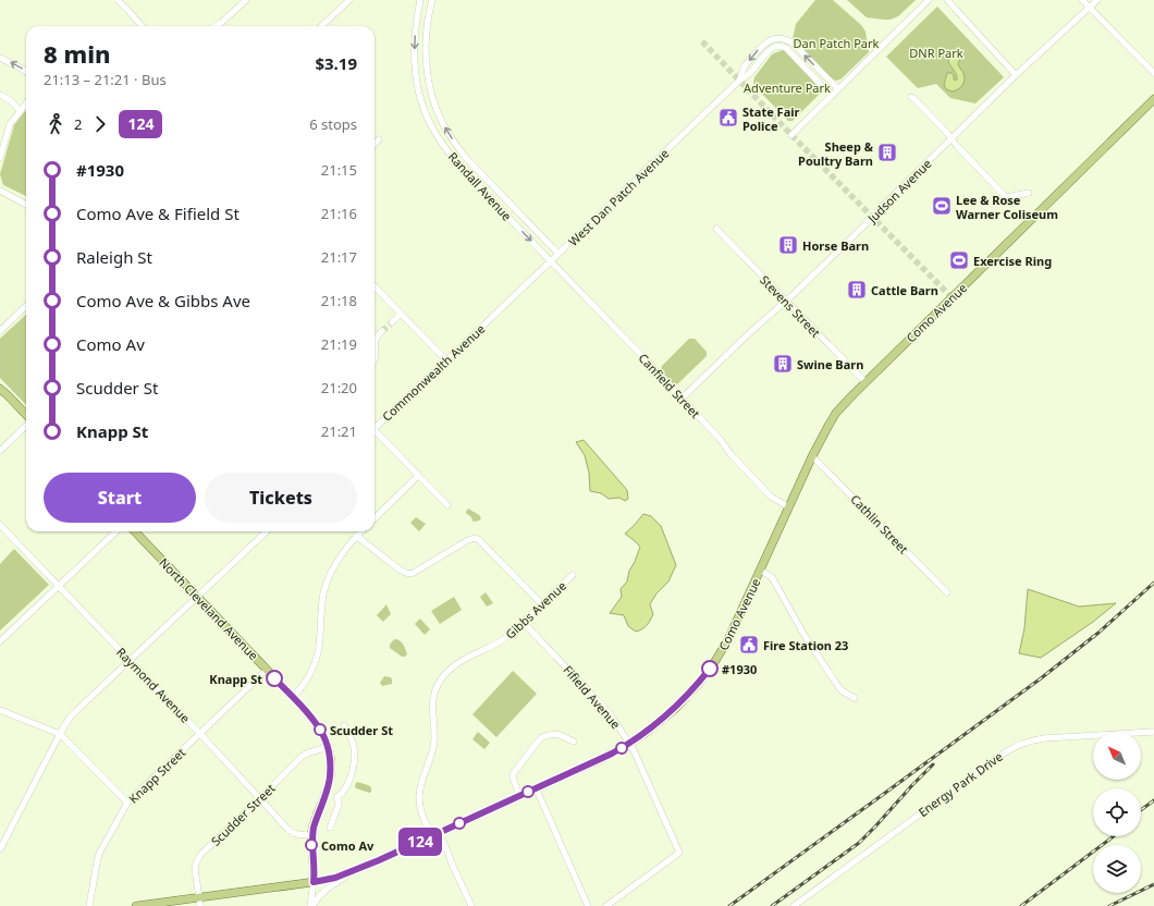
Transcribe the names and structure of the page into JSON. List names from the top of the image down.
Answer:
{
  "streets": {
    "main road": ["Como Avenue", "North Cleveland Avenue"],
    "street": [
      "Randall Avenue",
      "Judson Avenue",
      "West Dan Patch Avenue",
      "Stevens Street",
      "Commonwealth Avenue",
      "Canfield Street",
      "Cathlin Street",
      "Gibbs Avenue",
      "Raymond Avenue",
      "Fifield Avenue",
      "Knapp Street",
      "Energy Park Drive",
      "Scudder Street"
    ]
  },
  "crossings": [
    ["Randall Avenue", "West Dan Patch Avenue"],
    ["Randall Avenue", "Canfield Street"],
    ["Judson Avenue", "Stevens Street"],
    ["Judson Avenue", "Canfield Street"],
    ["West Dan Patch Avenue", "Commonwealth Avenue"],
    ["West Dan Patch Avenue", "Canfield Street"],
    ["Stevens Street", "Como Avenue"],
    ["Como Avenue", "Canfield Street"],
    ["Como Avenue", "Cathlin Street"],
    ["Como Avenue", "North Cleveland Avenue"],
    ["Como Avenue", "Gibbs Avenue"],
    ["Como Avenue", "Fifield Avenue"],
    ["Como Avenue", "Scudder Street"],
    ["North Cleveland Avenue", "Raymond Avenue"],
    ["North Cleveland Avenue", "Knapp Street"],
    ["North Cleveland Avenue", "Scudder Street"],
    ["Gibbs Avenue", "Fifield Avenue"],
    ["Raymond Avenue", "Knapp Street"],
    ["Raymond Avenue", "Scudder Street"]
  ],
  "parks": ["Dan Patch Park", "DNR Park", "Adventure Park"],
  "places": {
    "public building": ["State Fair Police", "Fire Station 23"],
    "building": [
      "Sheep & Poultry Barn",
      "Horse Barn",
      "Cattle Barn",
      "Swine Barn"
    ],
    "sports": ["Lee & Rose Warner Coliseum", "Exercise Ring"],
    "other": [
      "#1930",
      "Knapp St",
      "Scudder St",
      "Como Av"
    ]
  },
  "lines": ["bus line 124"],
  "north": "top left",
  "page": {
    "on_map": "124",
    "heading": ["8 min", "21:13 – 21:21 · Bus", "$3.19"],
    "legs": ["2", "124", "6 stops"],
    "list": [
      {
        "name": "#1930",
        "value": "21:15"
      },
      {
        "name": "Como Ave & Fifield St",
        "value": "21:16"
      },
      {
        "name": "Raleigh St",
        "value": "21:17"
      },
      {
        "name": "Como Ave & Gibbs Ave",
        "value": "21:18"
      },
      {
        "name": "Como Av",
        "value": "21:19"
      },
      {
        "name": "Scudder St",
        "value": "21:20"
      },
      {
        "name": "Knapp St",
        "value": "21:21"
      }
    ],
    "buttons": ["Start", "Tickets"]
  }
}
